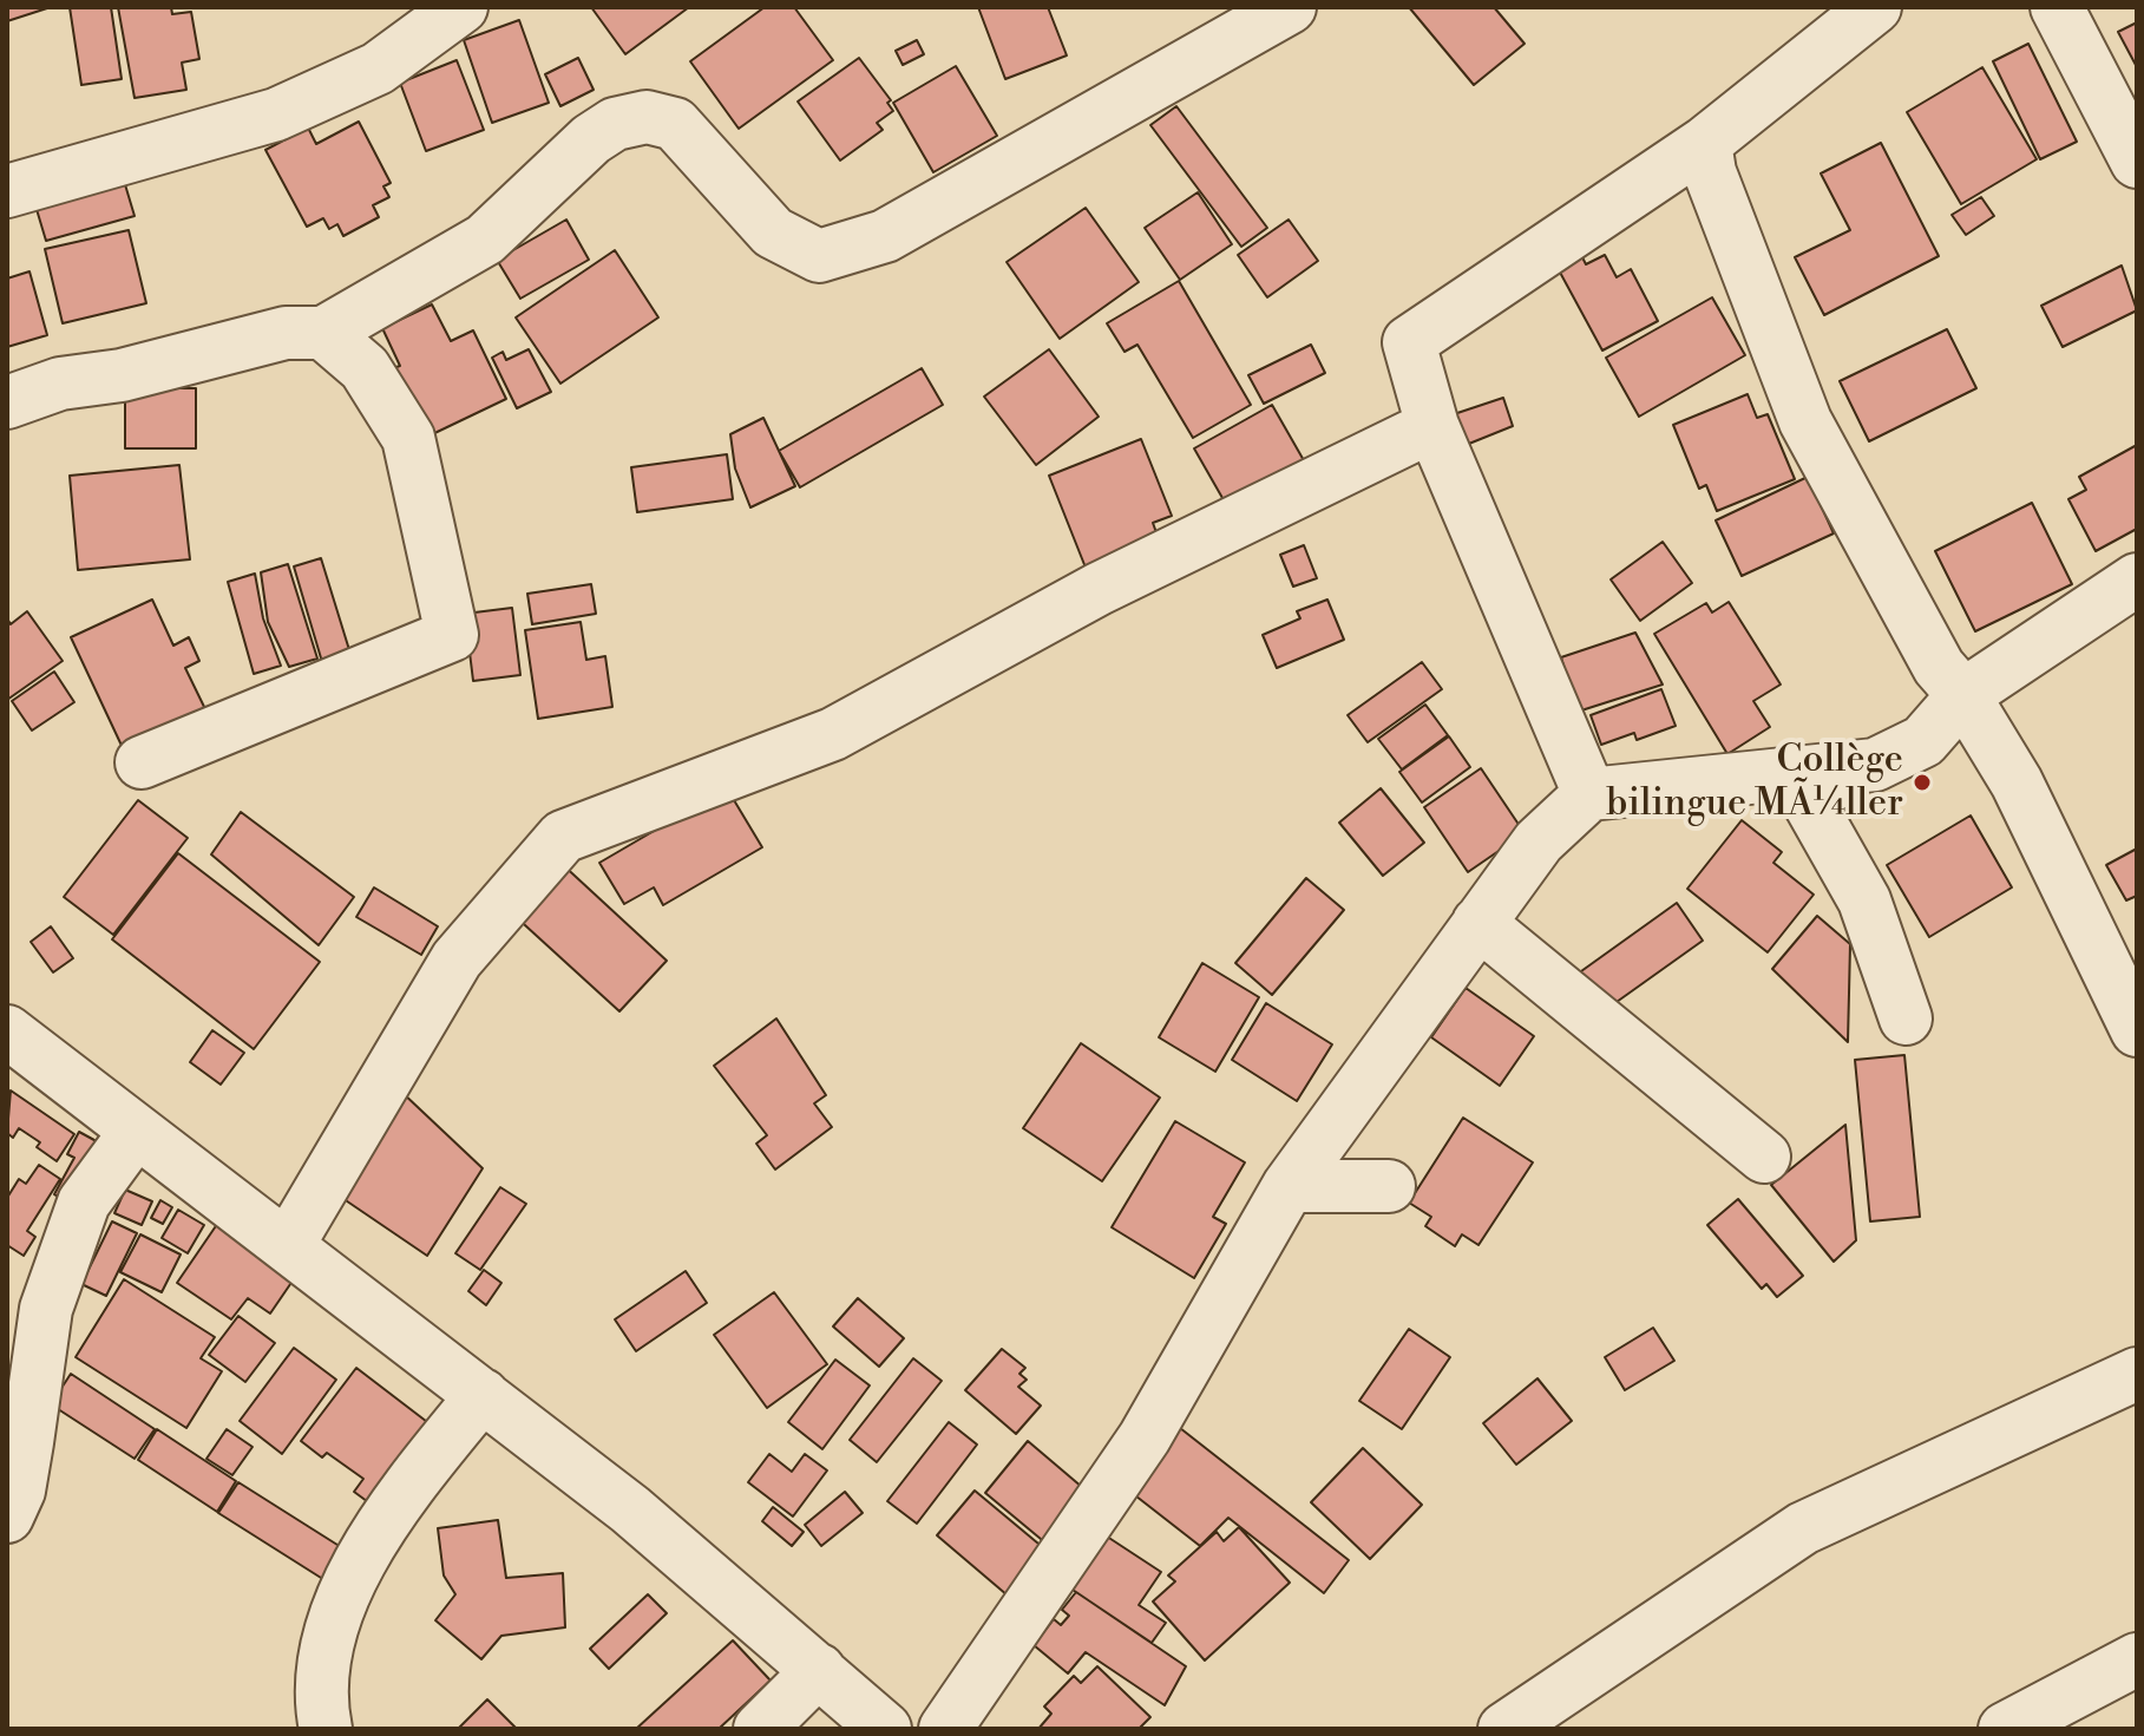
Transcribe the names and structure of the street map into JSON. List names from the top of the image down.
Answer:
{
  "places": ["Collège bilingue MÃ¼ller"]
}
